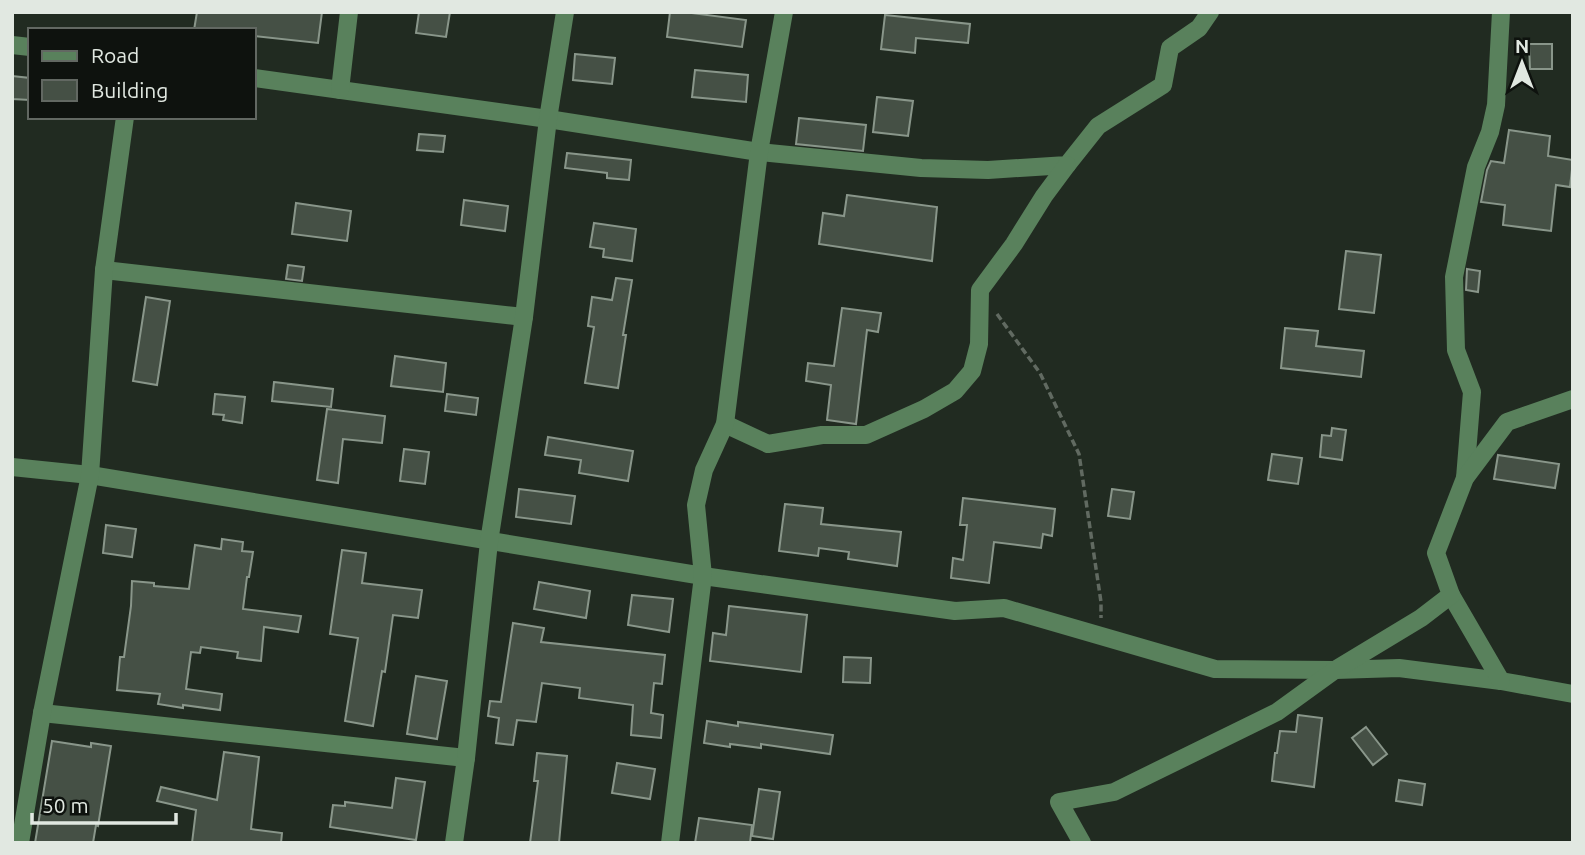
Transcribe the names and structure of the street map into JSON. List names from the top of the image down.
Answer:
{
  "legend": ["Road", "Building"],
  "scale_bar": "50 m",
  "north": "top"
}
